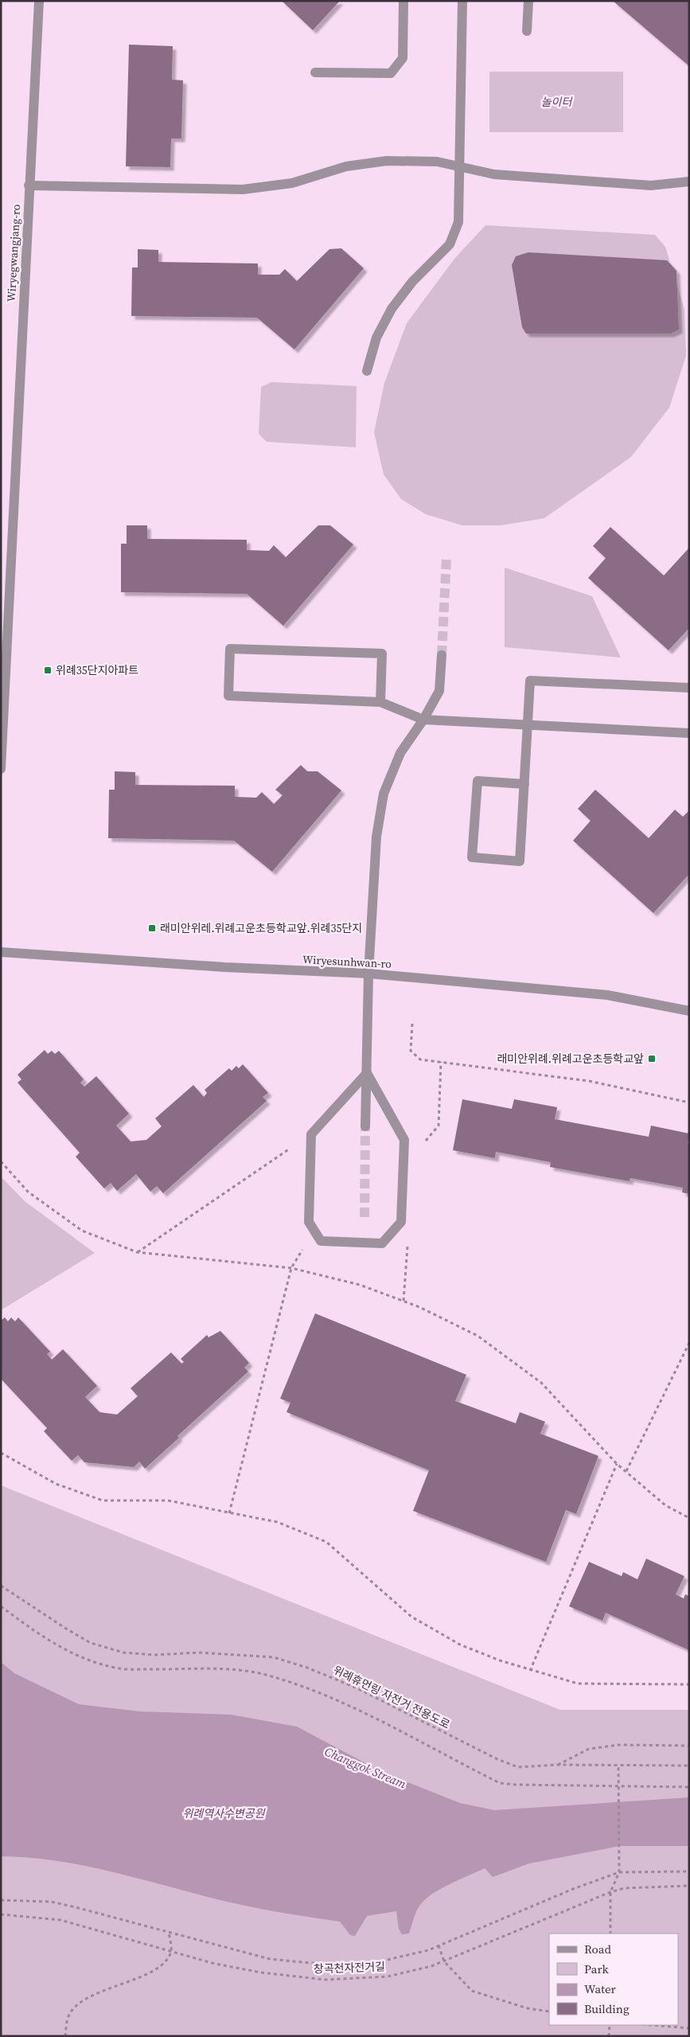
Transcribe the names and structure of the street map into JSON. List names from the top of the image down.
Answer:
{
  "streets": {
    "street": ["Wiryegwangjang-ro", "Wiryesunhwan-ro"],
    "path": ["위례휴먼링 자전거 전용도로", "창곡천자전거길"]
  },
  "water": ["Changgok Stream"],
  "parks": ["놀이터", "위례역사수변공원"],
  "places": {
    "transit": ["위례35단지아파트", "래미안위레.위례고운초등학교앞.위례35단지", "래미안위례.위례고운초등학교앞"]
  },
  "legend": [
    "Road",
    "Park",
    "Water",
    "Building"
  ]
}
